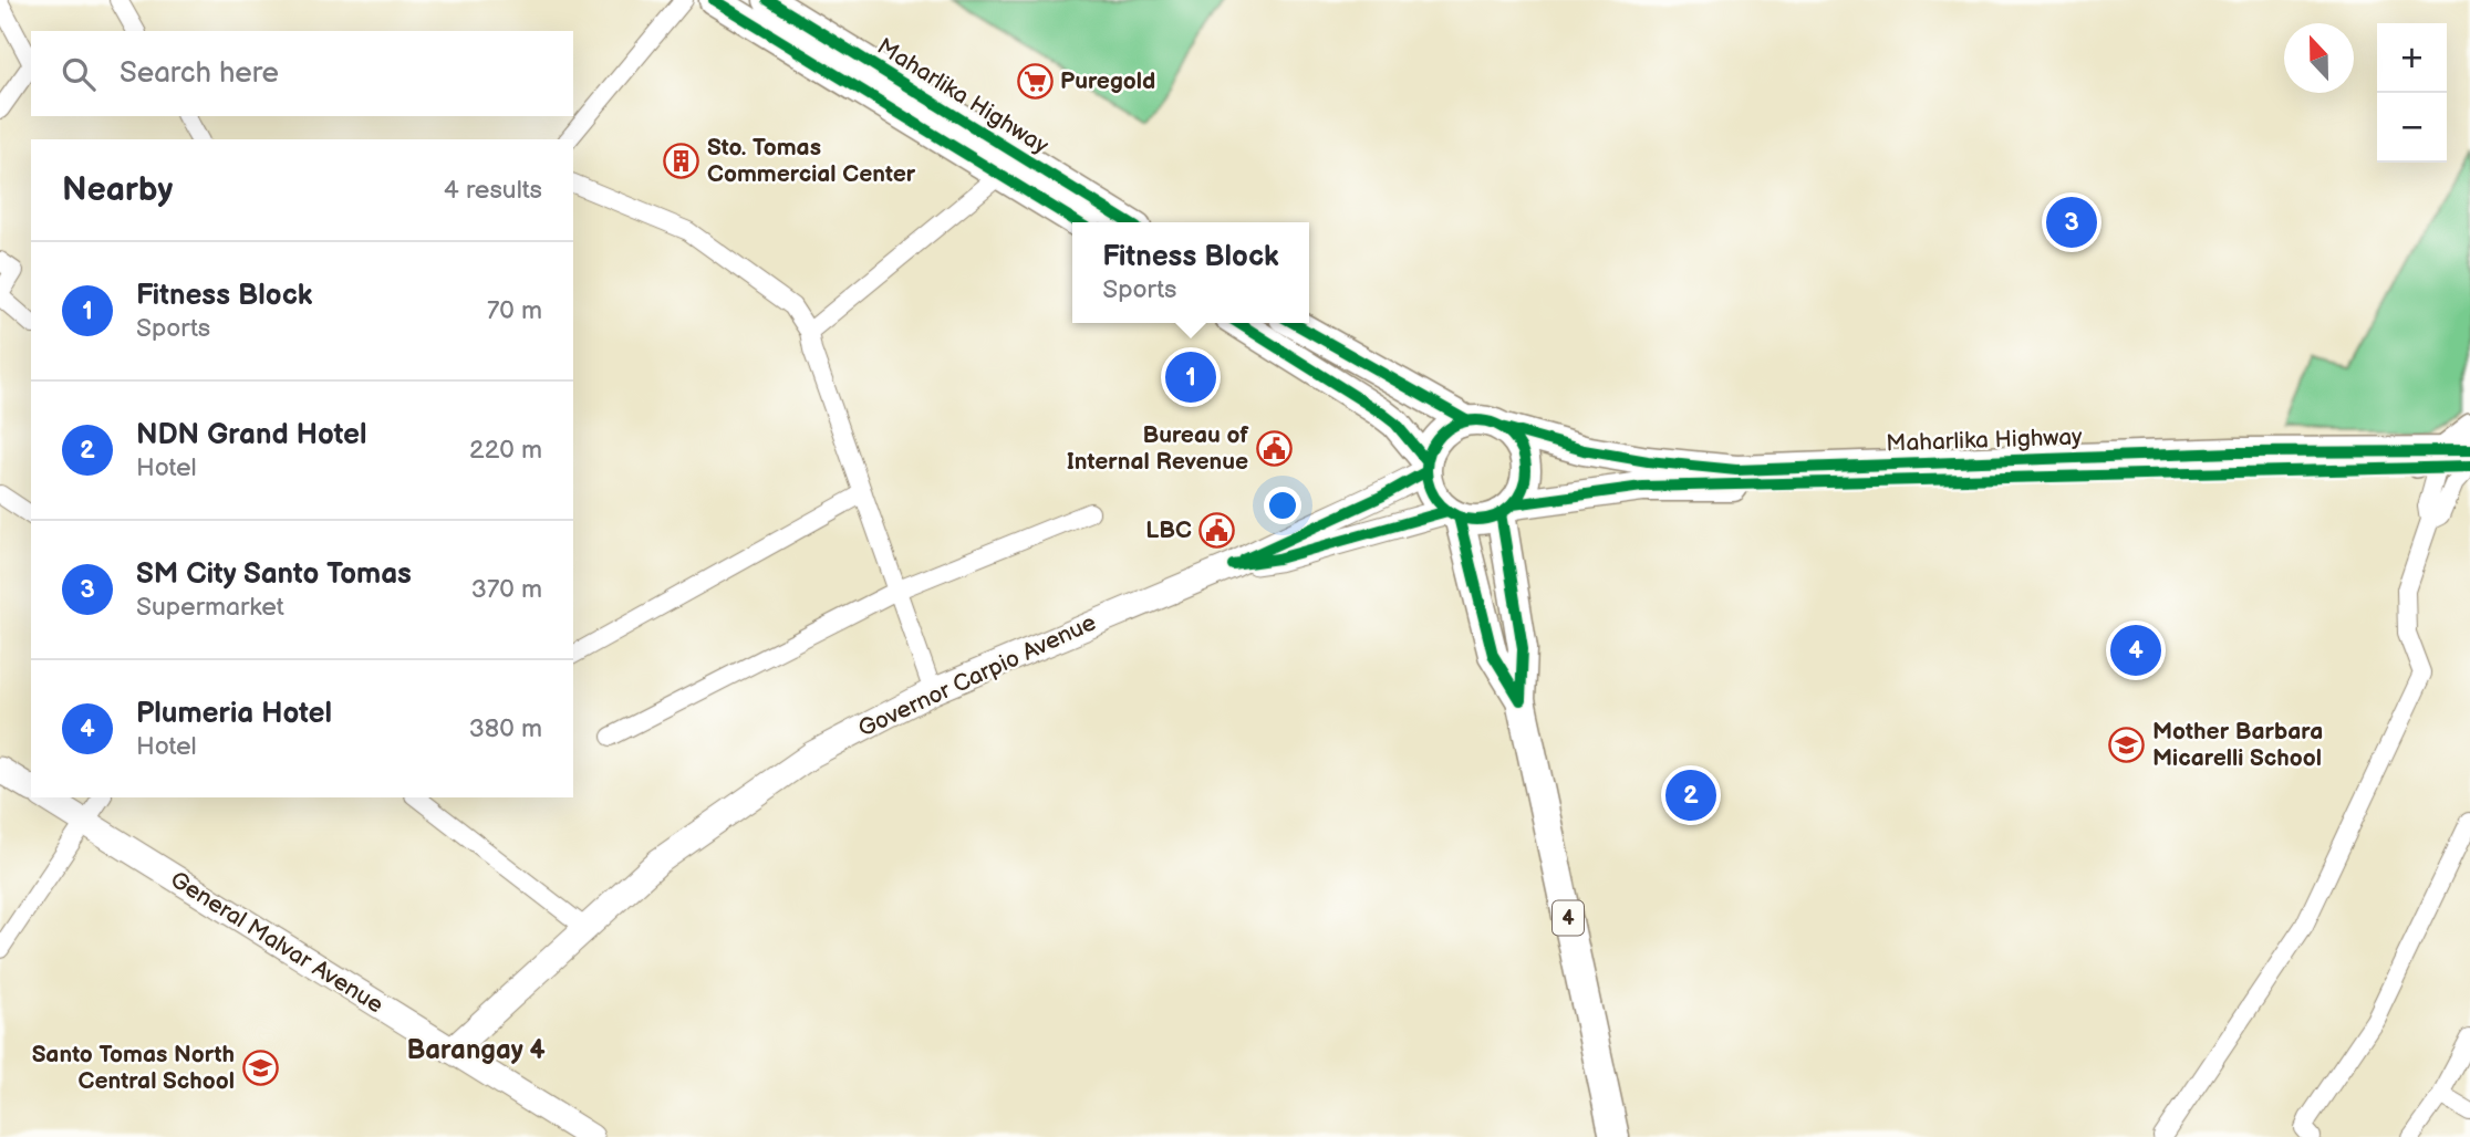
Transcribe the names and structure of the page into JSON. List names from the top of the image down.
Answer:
{
  "streets": {
    "highway": ["Maharlika Highway", "4"],
    "main road": ["Governor Carpio Avenue", "General Malvar Avenue"]
  },
  "crossings": [
    ["Maharlika Highway", "Governor Carpio Avenue"],
    ["Maharlika Highway", "4"],
    ["Governor Carpio Avenue", "4"],
    ["Governor Carpio Avenue", "General Malvar Avenue"]
  ],
  "districts": ["Barangay 4"],
  "places": {
    "supermarket": ["Puregold"],
    "building": ["Sto. Tomas Commercial Center"],
    "public building": ["Bureau of Internal Revenue", "LBC"],
    "school or university": ["Mother Barbara Micarelli School", "Santo Tomas North Central School"]
  },
  "north": "top",
  "page": {
    "map_buttons": ["+", "−"],
    "search": "Search here",
    "heading": ["Nearby", "4 results"],
    "pins": [
      "3",
      "1",
      "4",
      "2"
    ],
    "popup": ["Fitness Block", "Sports"],
    "list": [
      {
        "mark": "1",
        "name": "Fitness Block",
        "note": "Sports",
        "value": "70 m"
      },
      {
        "mark": "2",
        "name": "NDN Grand Hotel",
        "note": "Hotel",
        "value": "220 m"
      },
      {
        "mark": "3",
        "name": "SM City Santo Tomas",
        "note": "Supermarket",
        "value": "370 m"
      },
      {
        "mark": "4",
        "name": "Plumeria Hotel",
        "note": "Hotel",
        "value": "380 m"
      }
    ]
  }
}
